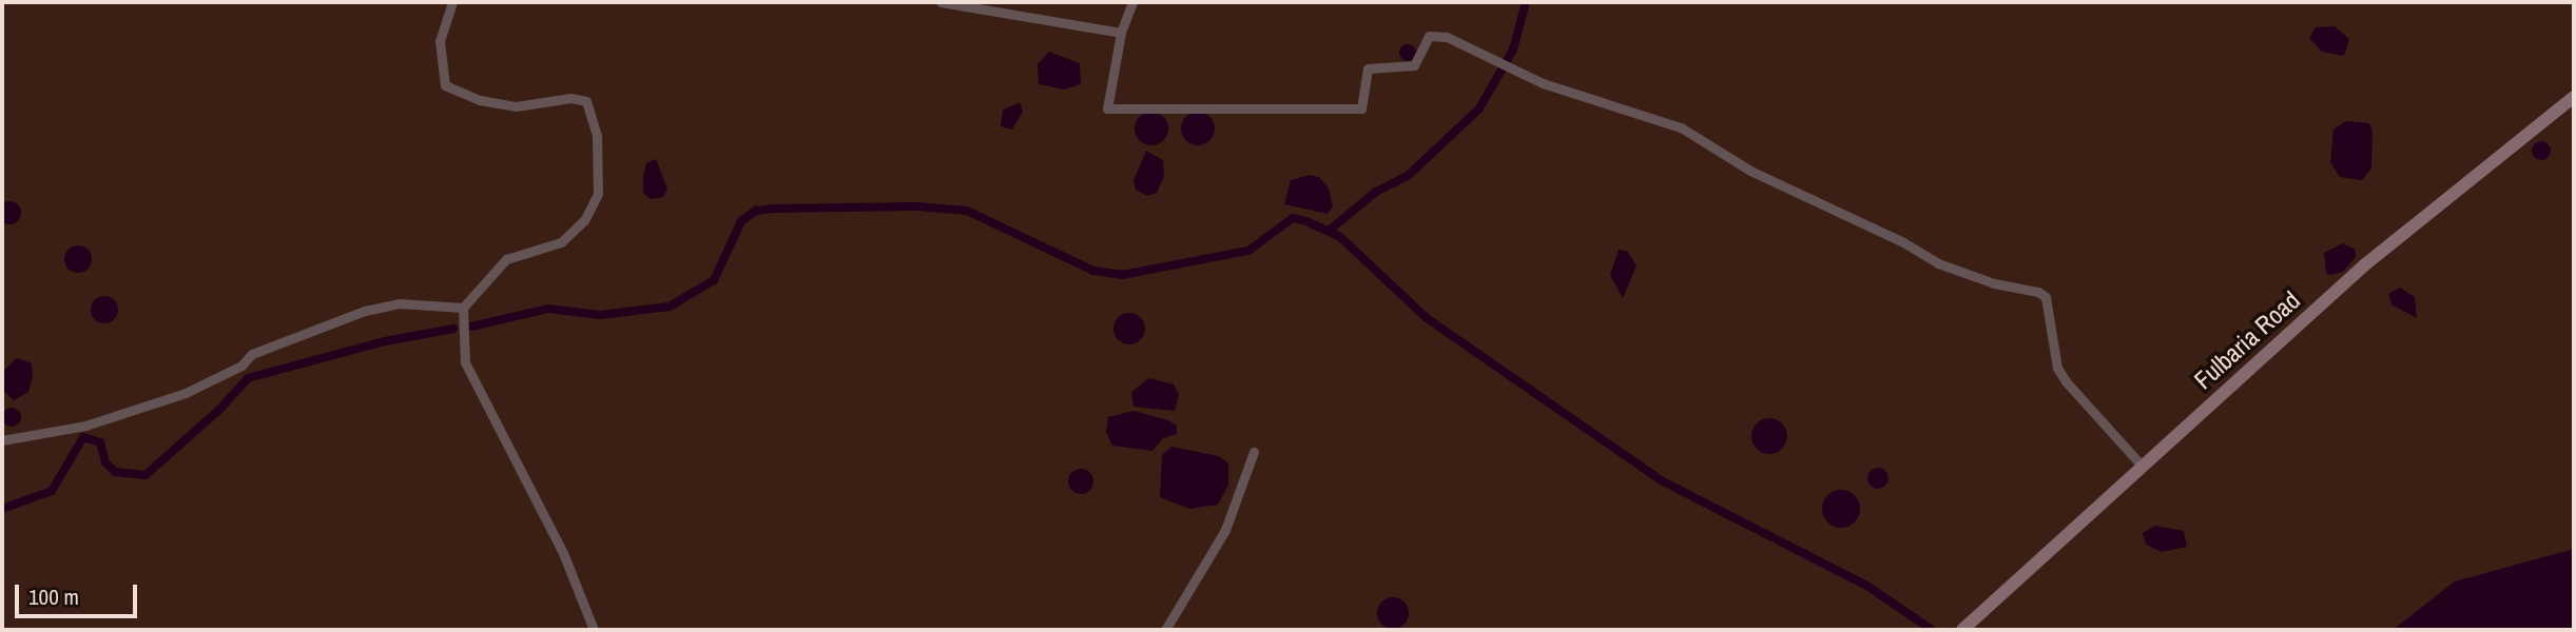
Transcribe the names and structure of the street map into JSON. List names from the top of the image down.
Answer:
{
  "streets": {
    "main road": ["Fulbaria Road"]
  },
  "scale_bar": "100 m"
}
